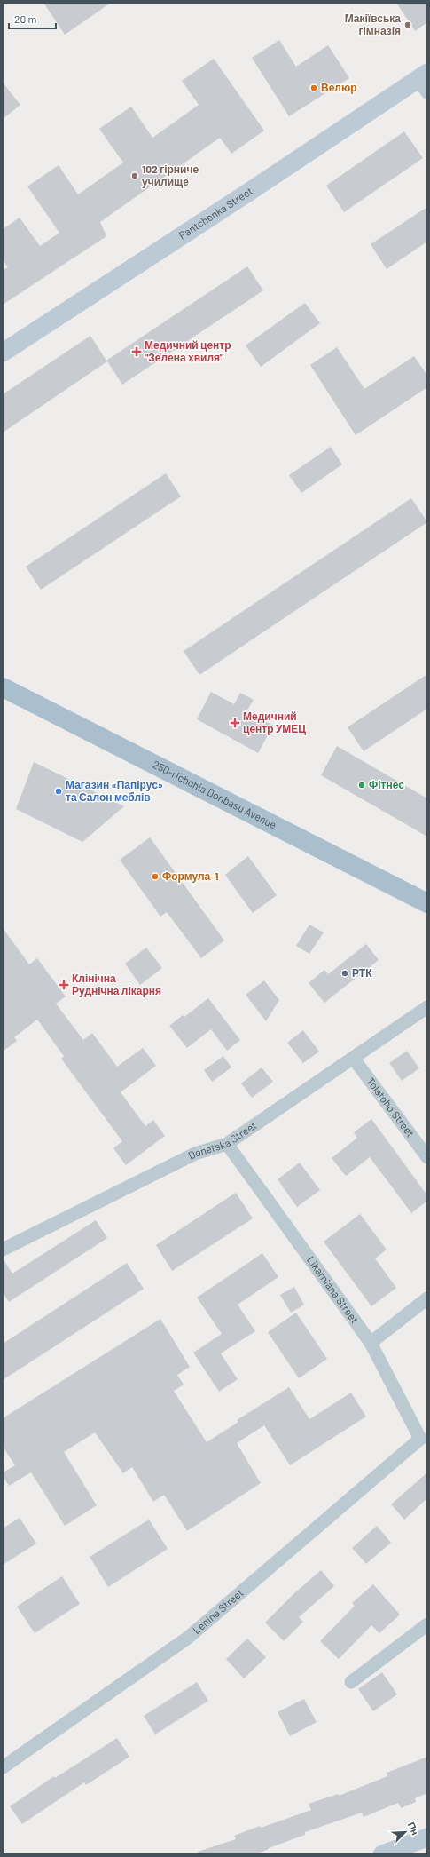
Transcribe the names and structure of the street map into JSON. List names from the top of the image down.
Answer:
{
  "streets": {
    "main road": ["250-richchia Donbasu Avenue"],
    "street": [
      "Pantchenka Street",
      "Tolstoho Street",
      "Donetska Street",
      "Likarniana Street",
      "Lenina Street"
    ]
  },
  "crossings": [
    ["Tolstoho Street", "Donetska Street"],
    ["Donetska Street", "Likarniana Street"],
    ["Likarniana Street", "Lenina Street"]
  ],
  "places": {
    "other": [
      "Макіївська гімназія",
      "Велюр",
      "102 гірниче училище",
      "Фітнес",
      "Магазин «Папірус» та Салон меблів",
      "Формула-1",
      "РТК"
    ],
    "health": ["Медичний центр \"Зелена хвиля\"", "Медичний центр УМЕЦ", "Клінічна Руднічна лікарня"]
  },
  "scale_bar": "20 m",
  "north": "top right"
}
